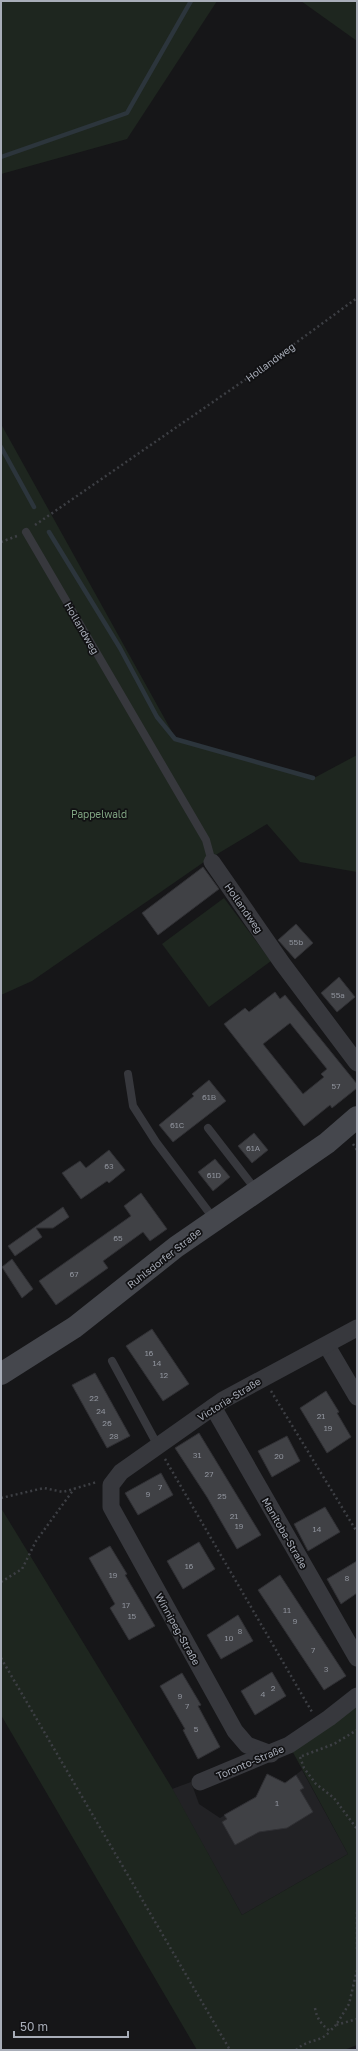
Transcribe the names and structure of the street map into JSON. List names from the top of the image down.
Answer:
{
  "streets": {
    "main road": ["Ruhlsdorfer Straße"],
    "street": [
      "Hollandweg",
      "Victoria-Straße",
      "Manitoba-Straße",
      "Winnipeg-Straße",
      "Toronto-Straße"
    ]
  },
  "crossings": [
    ["Victoria-Straße", "Manitoba-Straße"],
    ["Victoria-Straße", "Winnipeg-Straße"],
    ["Winnipeg-Straße", "Toronto-Straße"]
  ],
  "parks": ["Pappelwald"],
  "house_numbers": [
    "55b",
    "55a",
    "57",
    "61B",
    "61C",
    "61A",
    "63",
    "61D",
    "65",
    "67",
    "16",
    "14",
    "12",
    "22",
    "24",
    "21",
    "26",
    "19",
    "28",
    "31",
    "20",
    "27",
    "7",
    "9",
    "25",
    "21",
    "19",
    "14",
    "16",
    "19",
    "8",
    "17",
    "11",
    "15",
    "9",
    "8",
    "10",
    "7",
    "3",
    "2",
    "4",
    "9",
    "7",
    "5",
    "1"
  ],
  "scale_bar": "50 m"
}
